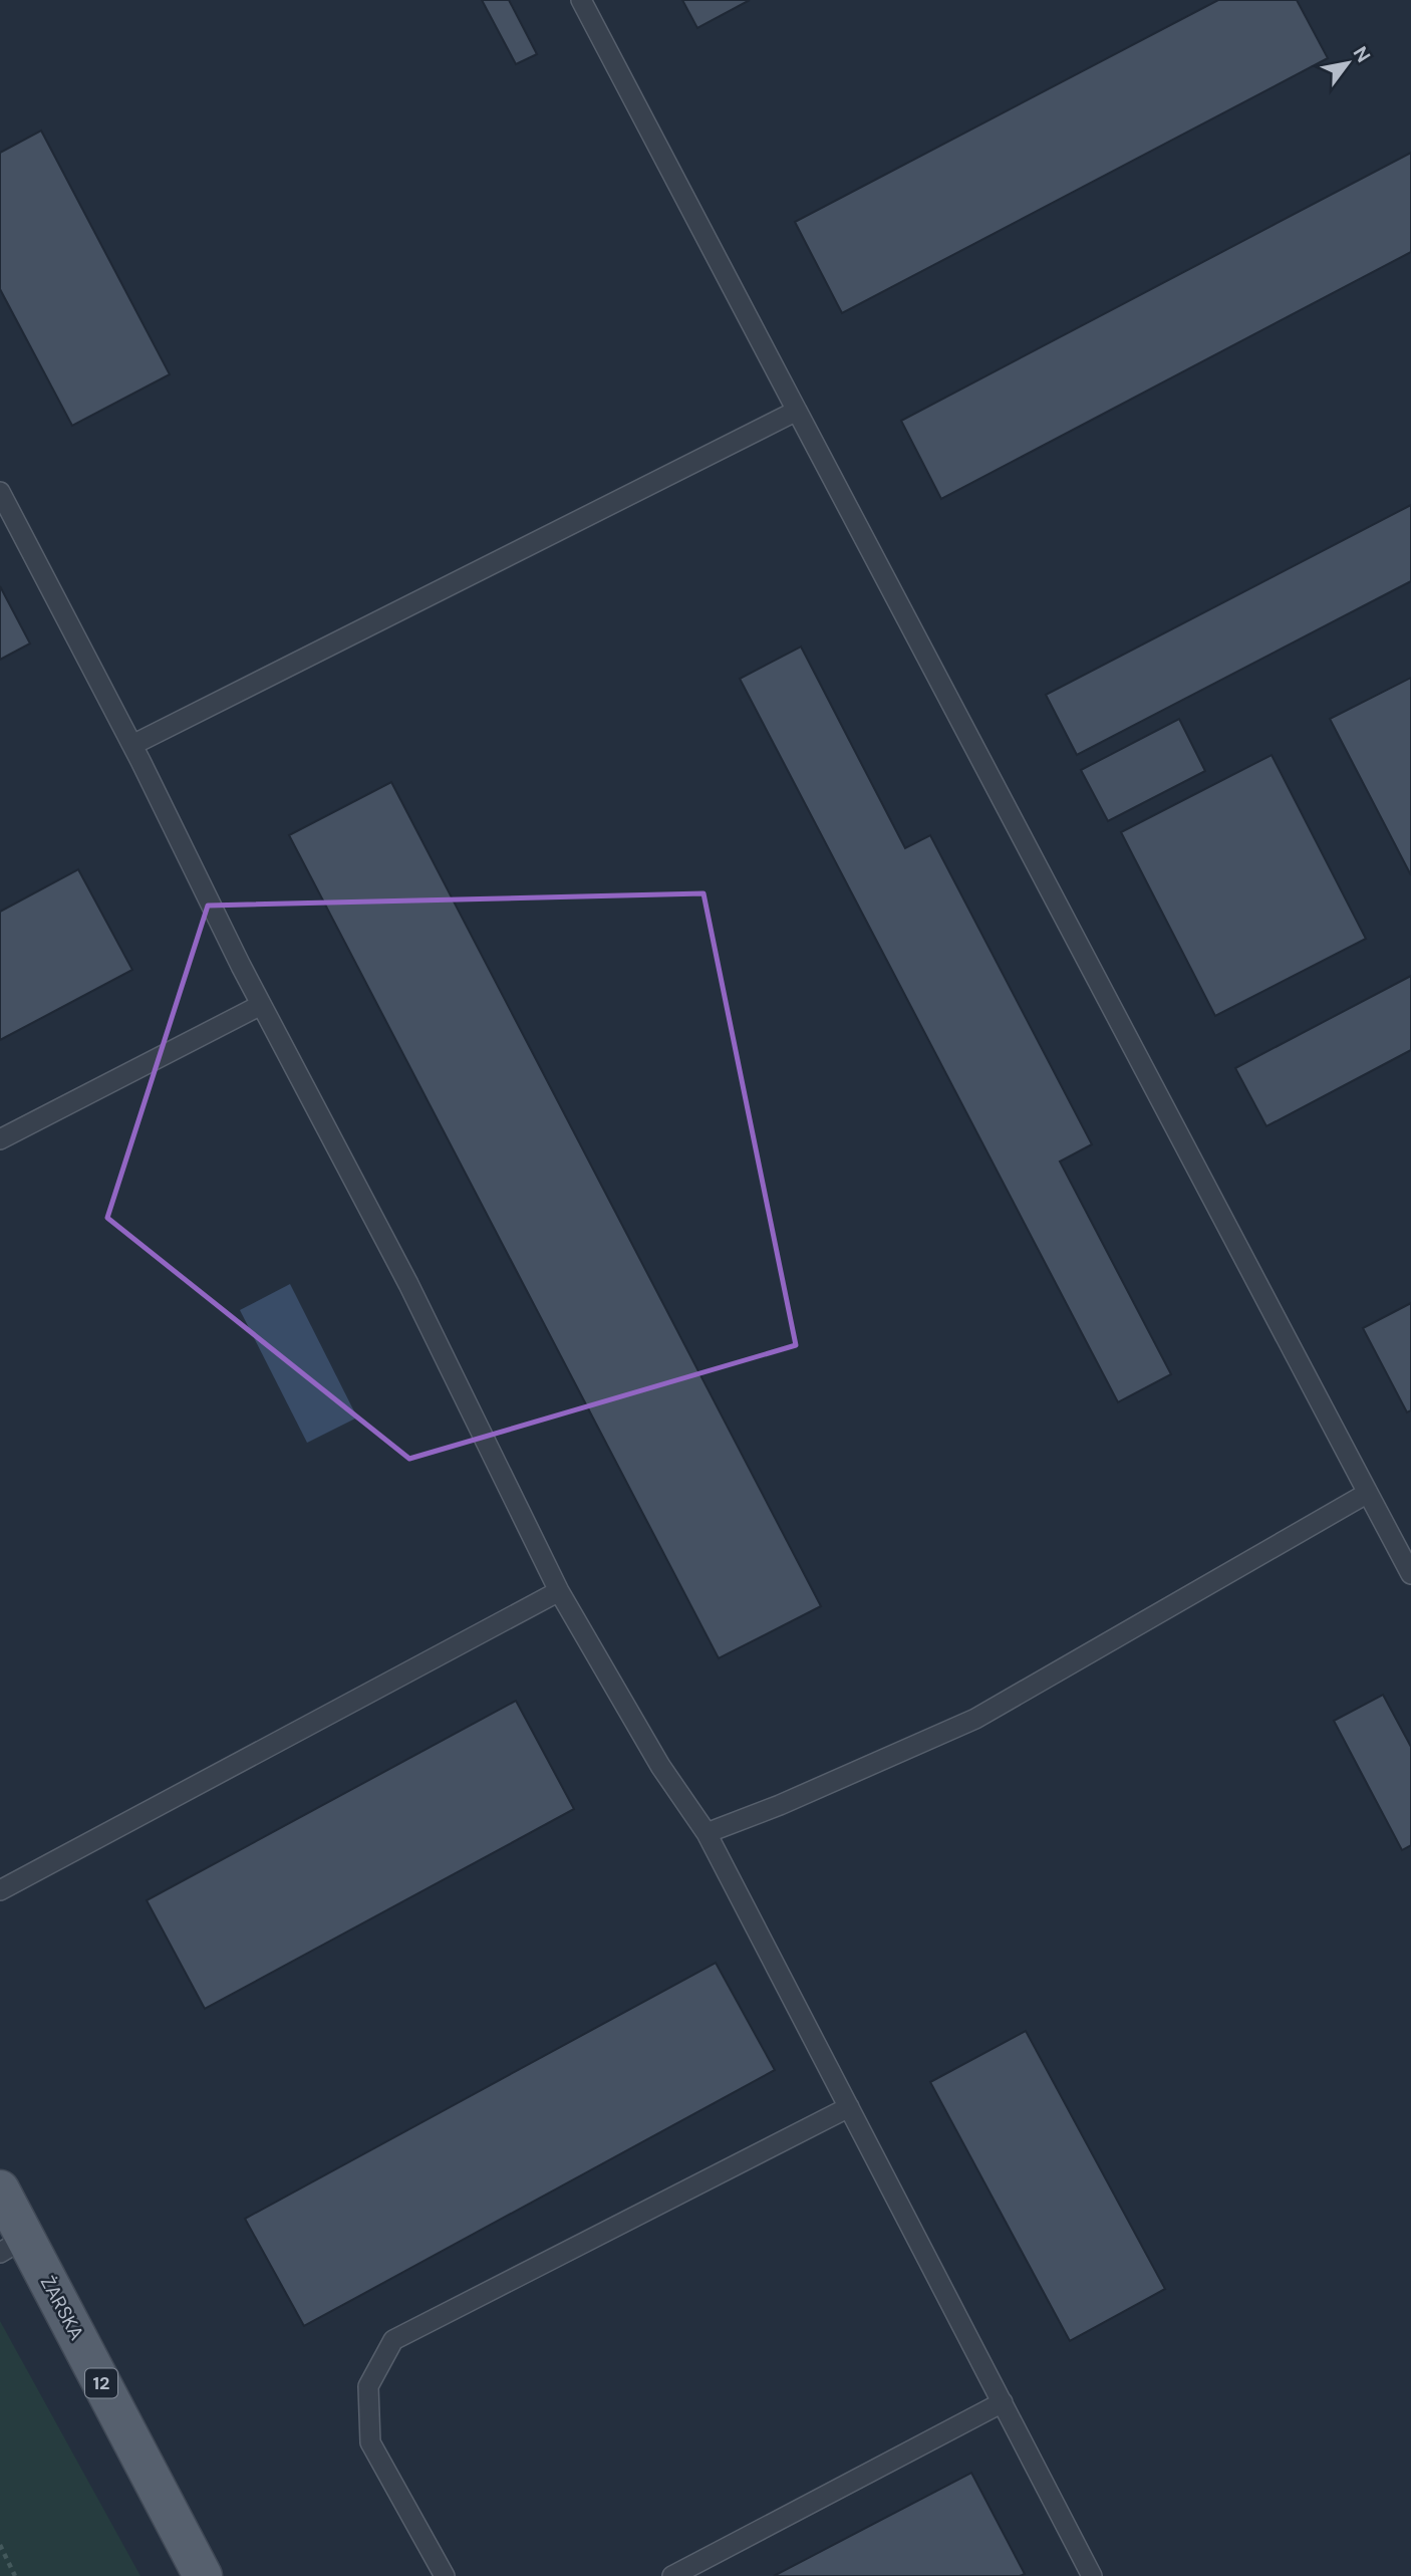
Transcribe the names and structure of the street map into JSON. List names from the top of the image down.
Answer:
{
  "streets": {
    "main road": ["ŻARSKA", "12"]
  },
  "north": "top right"
}
